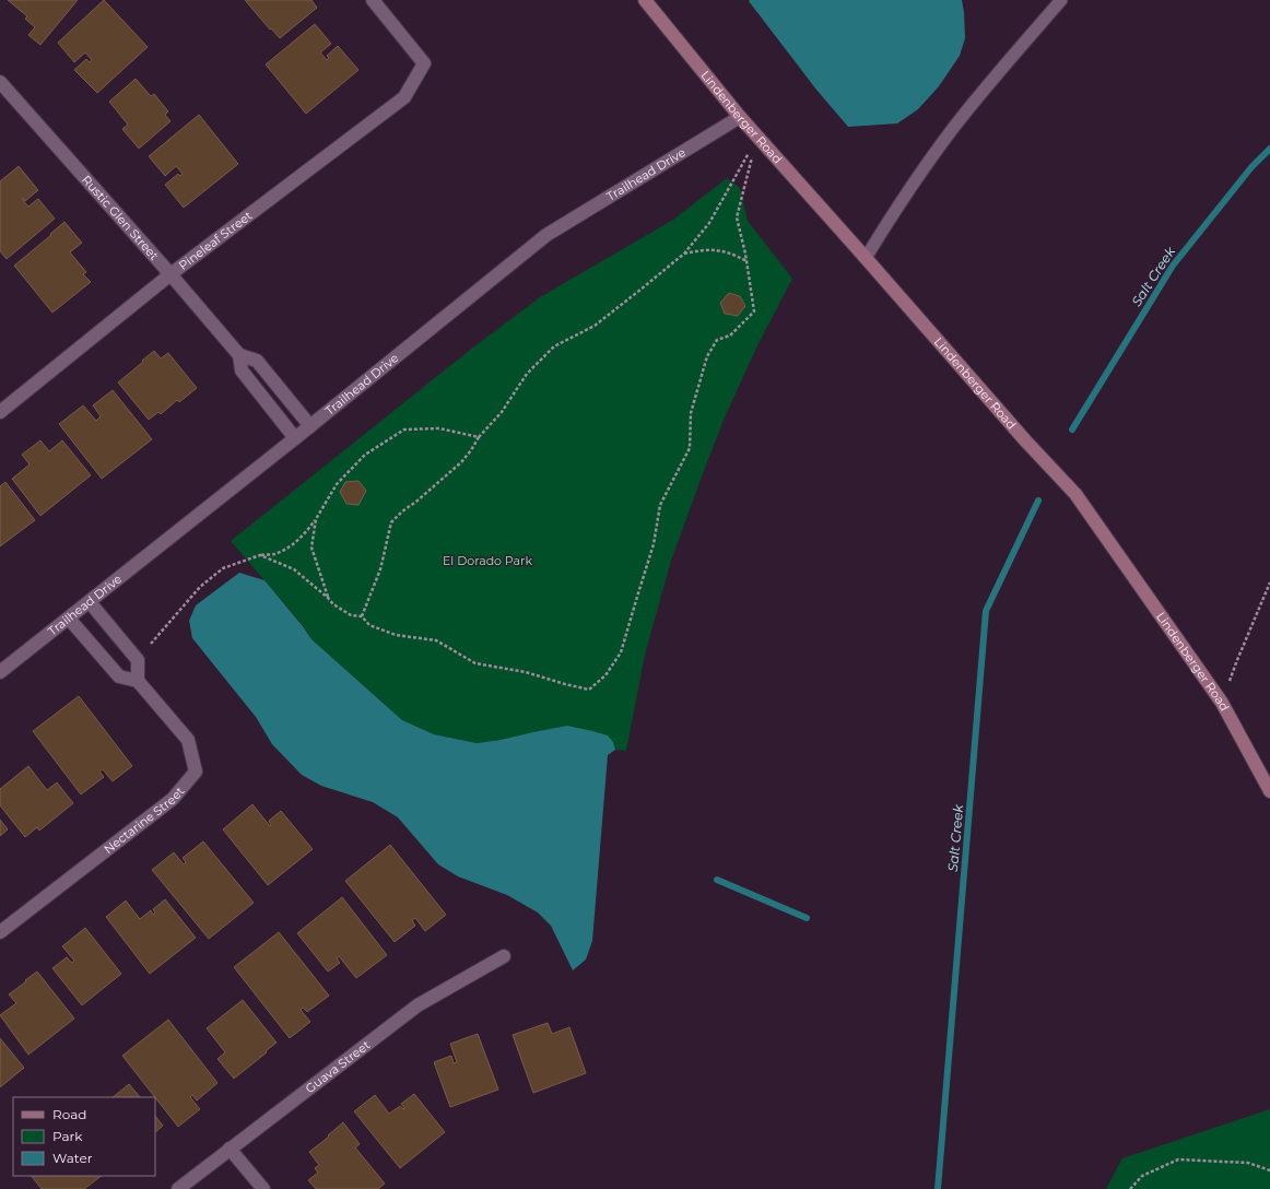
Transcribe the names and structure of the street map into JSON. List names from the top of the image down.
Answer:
{
  "streets": {
    "street": [
      "Lindenberger Road",
      "Trailhead Drive",
      "Rustic Glen Street",
      "Pineleaf Street",
      "Nectarine Street",
      "Guava Street"
    ]
  },
  "crossings": [
    ["Lindenberger Road", "Trailhead Drive"],
    ["Trailhead Drive", "Rustic Glen Street"],
    ["Rustic Glen Street", "Pineleaf Street"]
  ],
  "water": ["Salt Creek"],
  "parks": ["El Dorado Park"],
  "legend": ["Road", "Park", "Water"]
}
